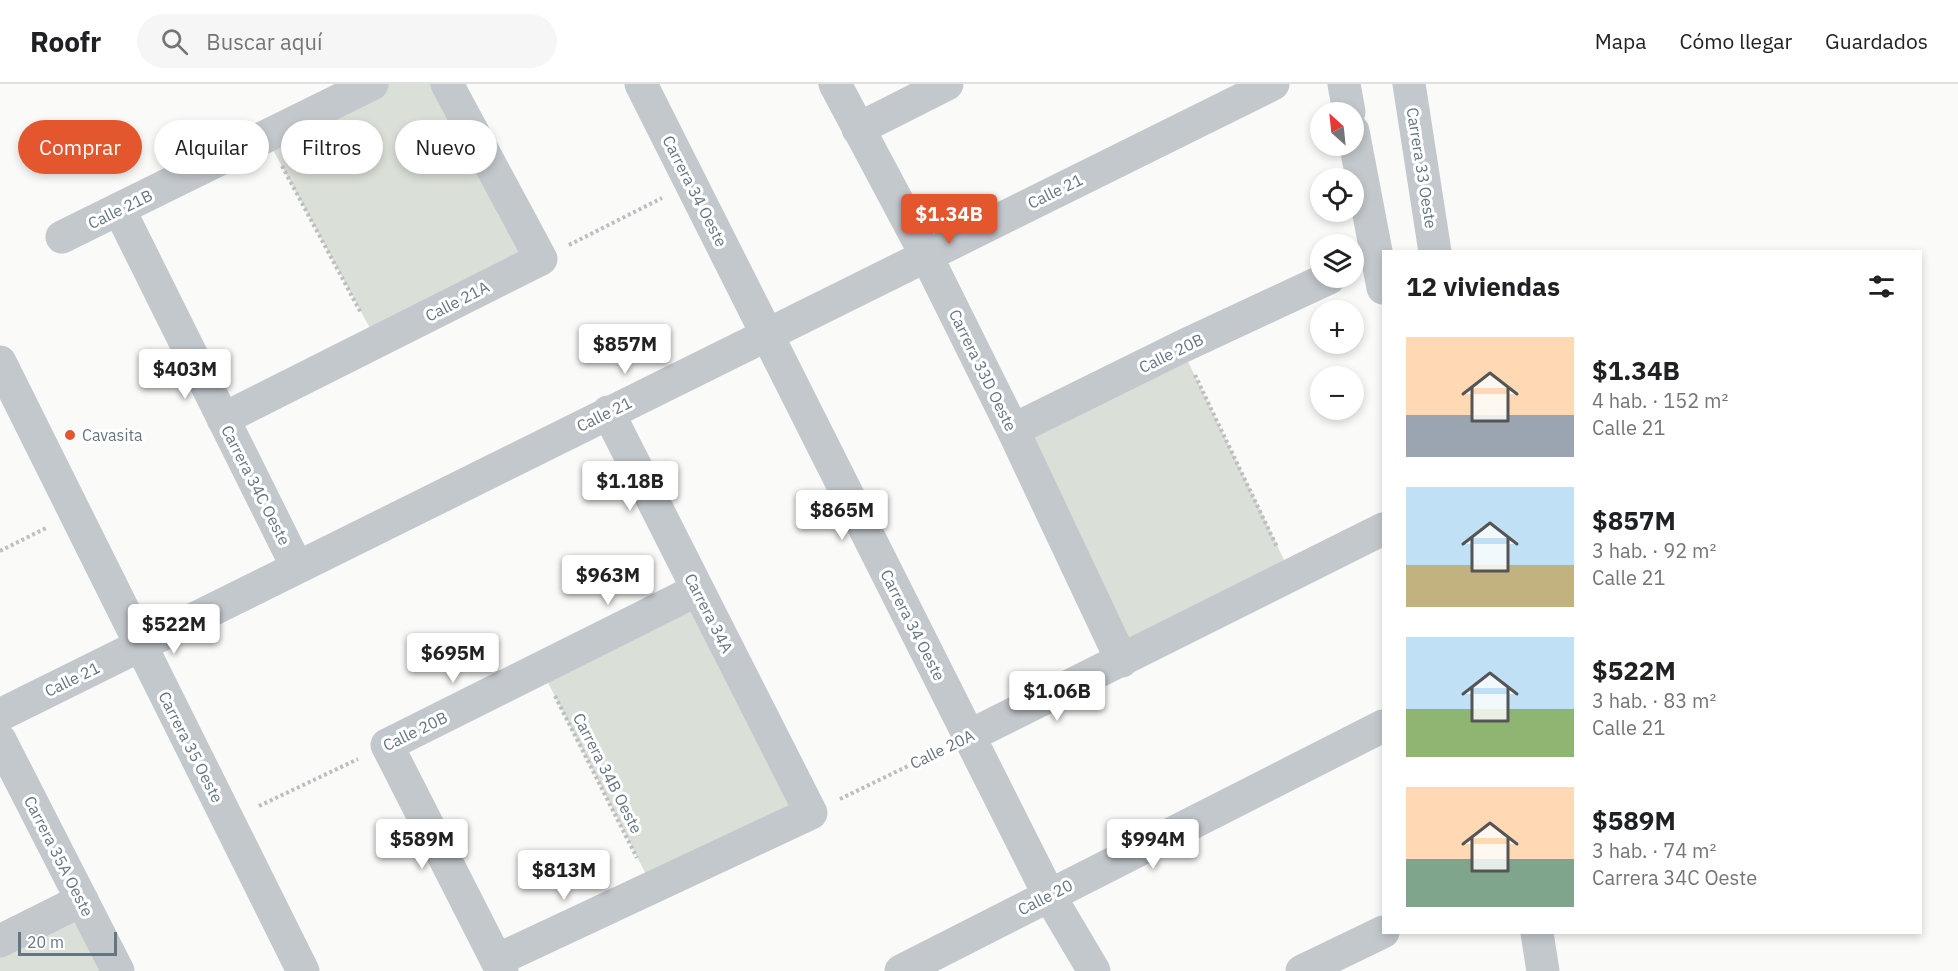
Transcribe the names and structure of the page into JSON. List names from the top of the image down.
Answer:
{
  "streets": {
    "street": [
      "Carrera 33 Oeste",
      "Carrera 34 Oeste",
      "Calle 21",
      "Calle 21B",
      "Calle 21A",
      "Calle 20B",
      "Carrera 33D Oeste",
      "Carrera 34C Oeste",
      "Carrera 34A",
      "Carrera 35 Oeste",
      "Calle 20A",
      "Carrera 35A Oeste",
      "Calle 20"
    ],
    "path": ["Carrera 34B Oeste"]
  },
  "crossings": [
    ["Carrera 34 Oeste", "Calle 21"],
    ["Carrera 34 Oeste", "Calle 20A"],
    ["Carrera 34 Oeste", "Calle 20"],
    ["Calle 21", "Carrera 33D Oeste"],
    ["Calle 21", "Carrera 34C Oeste"],
    ["Calle 21", "Carrera 34A"],
    ["Calle 21", "Carrera 35 Oeste"],
    ["Calle 21B", "Carrera 34C Oeste"],
    ["Calle 21A", "Carrera 34C Oeste"],
    ["Calle 20B", "Carrera 33D Oeste"],
    ["Calle 20B", "Carrera 34A"],
    ["Calle 20B", "Carrera 35 Oeste"],
    ["Calle 20B", "Carrera 34B Oeste"],
    ["Carrera 33D Oeste", "Calle 20A"],
    ["Carrera 34A", "Calle 20A"]
  ],
  "places": ["Cavasita"],
  "scale_bar": "20 m",
  "north": "top left",
  "page": {
    "header": "Roofr",
    "search": "Buscar aquí",
    "nav": ["Mapa", "Cómo llegar", "Guardados"],
    "map_buttons": ["+", "−"],
    "chip": [
      "Comprar",
      "Alquilar",
      "Filtros",
      "Nuevo"
    ],
    "price": [
      "$1.34B",
      "$857M",
      "$403M",
      "$1.18B",
      "$865M",
      "$963M",
      "$522M",
      "$695M",
      "$1.06B",
      "$589M",
      "$994M",
      "$813M"
    ],
    "heading": "12 viviendas",
    "list": [
      {
        "name": "$1.34B",
        "note": "4 hab. · 152 m² · Calle 21"
      },
      {
        "name": "$857M",
        "note": "3 hab. · 92 m² · Calle 21"
      },
      {
        "name": "$522M",
        "note": "3 hab. · 83 m² · Calle 21"
      },
      {
        "name": "$589M",
        "note": "3 hab. · 74 m² · Carrera 34C Oeste"
      }
    ],
    "scale": "20 m"
  }
}
